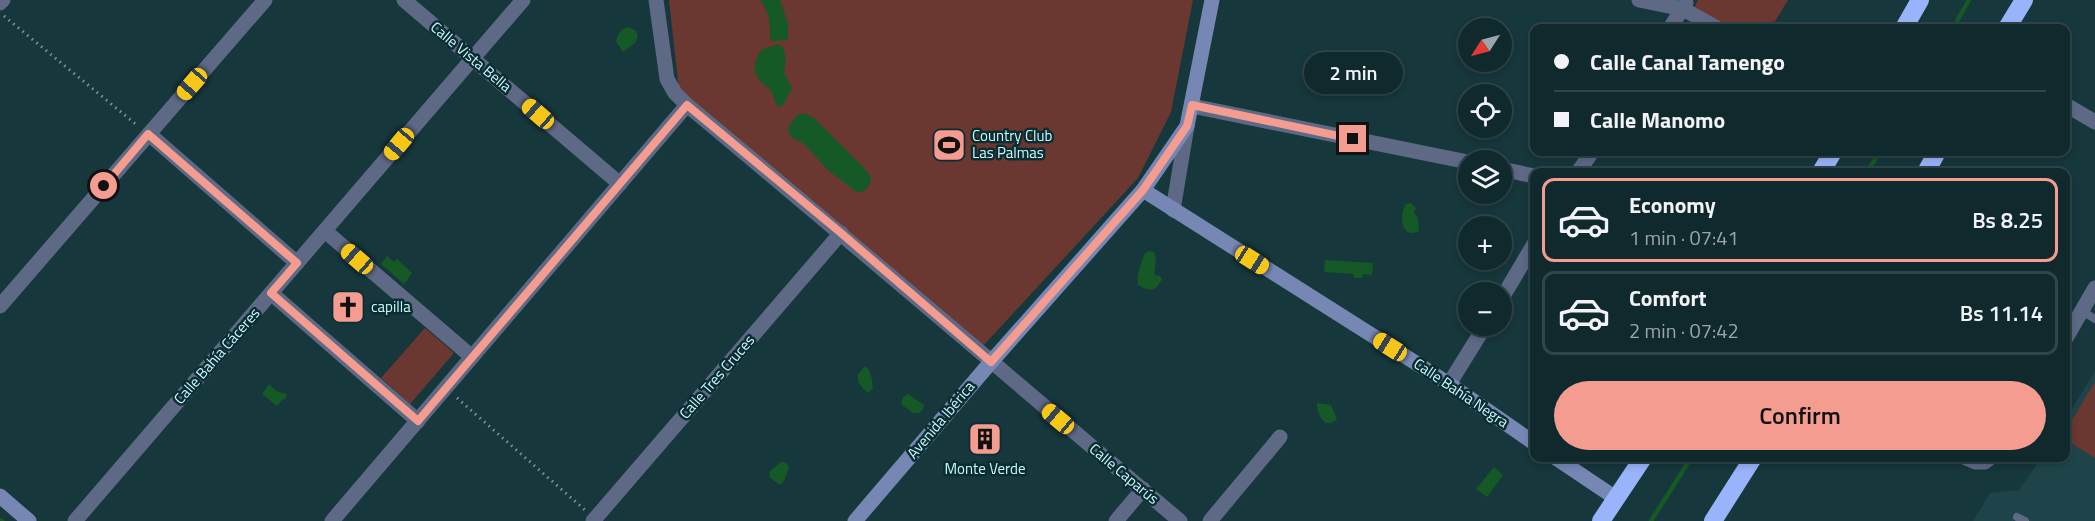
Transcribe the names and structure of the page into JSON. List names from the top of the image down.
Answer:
{
  "streets": {
    "street": [
      "Calle Vista Bella",
      "Calle Bahía Cáceres",
      "Calle Tres Cruces",
      "Calle Bahía Negra",
      "Avenida Ibérica",
      "Calle Caparús"
    ]
  },
  "crossings": [
    ["Calle Vista Bella", "Calle Bahía Cáceres"],
    ["Calle Tres Cruces", "Calle Caparús"],
    ["Calle Bahía Negra", "Avenida Ibérica"],
    ["Avenida Ibérica", "Calle Caparús"]
  ],
  "places": {
    "sports": ["Country Club Las Palmas"],
    "church": ["capilla"],
    "building": ["Monte Verde"]
  },
  "north": "bottom left",
  "page": {
    "map_buttons": ["+", "−"],
    "banner": ["Calle Canal Tamengo", "Calle Manomo"],
    "bubble": "2 min",
    "list": [
      {
        "name": "Economy",
        "note": "1 min · 07:41",
        "value": "Bs 8.25"
      },
      {
        "name": "Comfort",
        "note": "2 min · 07:42",
        "value": "Bs 11.14"
      }
    ],
    "buttons": "Confirm"
  }
}
